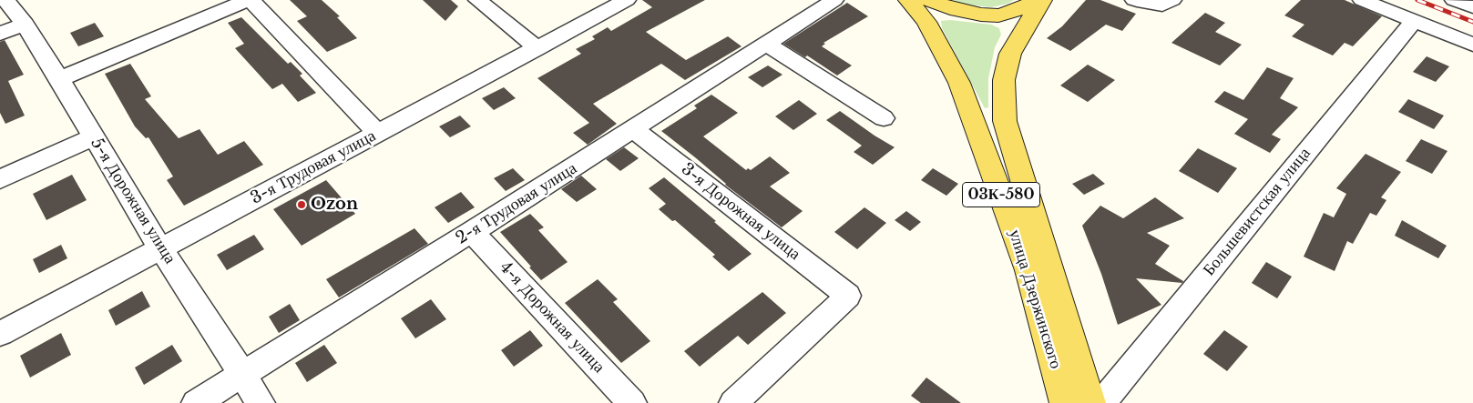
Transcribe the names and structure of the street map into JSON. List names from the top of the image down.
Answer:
{
  "streets": {
    "main road": ["03К-580", "улица Дзержинского"],
    "street": [
      "3-я Трудовая улица",
      "5-я Дорожная улица",
      "2-я Трудовая улица",
      "3-я Дорожная улица",
      "Большевистская улица",
      "4-я Дорожная улица"
    ]
  },
  "crossings": [
    ["3-я Трудовая улица", "5-я Дорожная улица"],
    ["5-я Дорожная улица", "2-я Трудовая улица"],
    ["2-я Трудовая улица", "3-я Дорожная улица"],
    ["2-я Трудовая улица", "4-я Дорожная улица"]
  ],
  "places": ["Ozon"]
}
